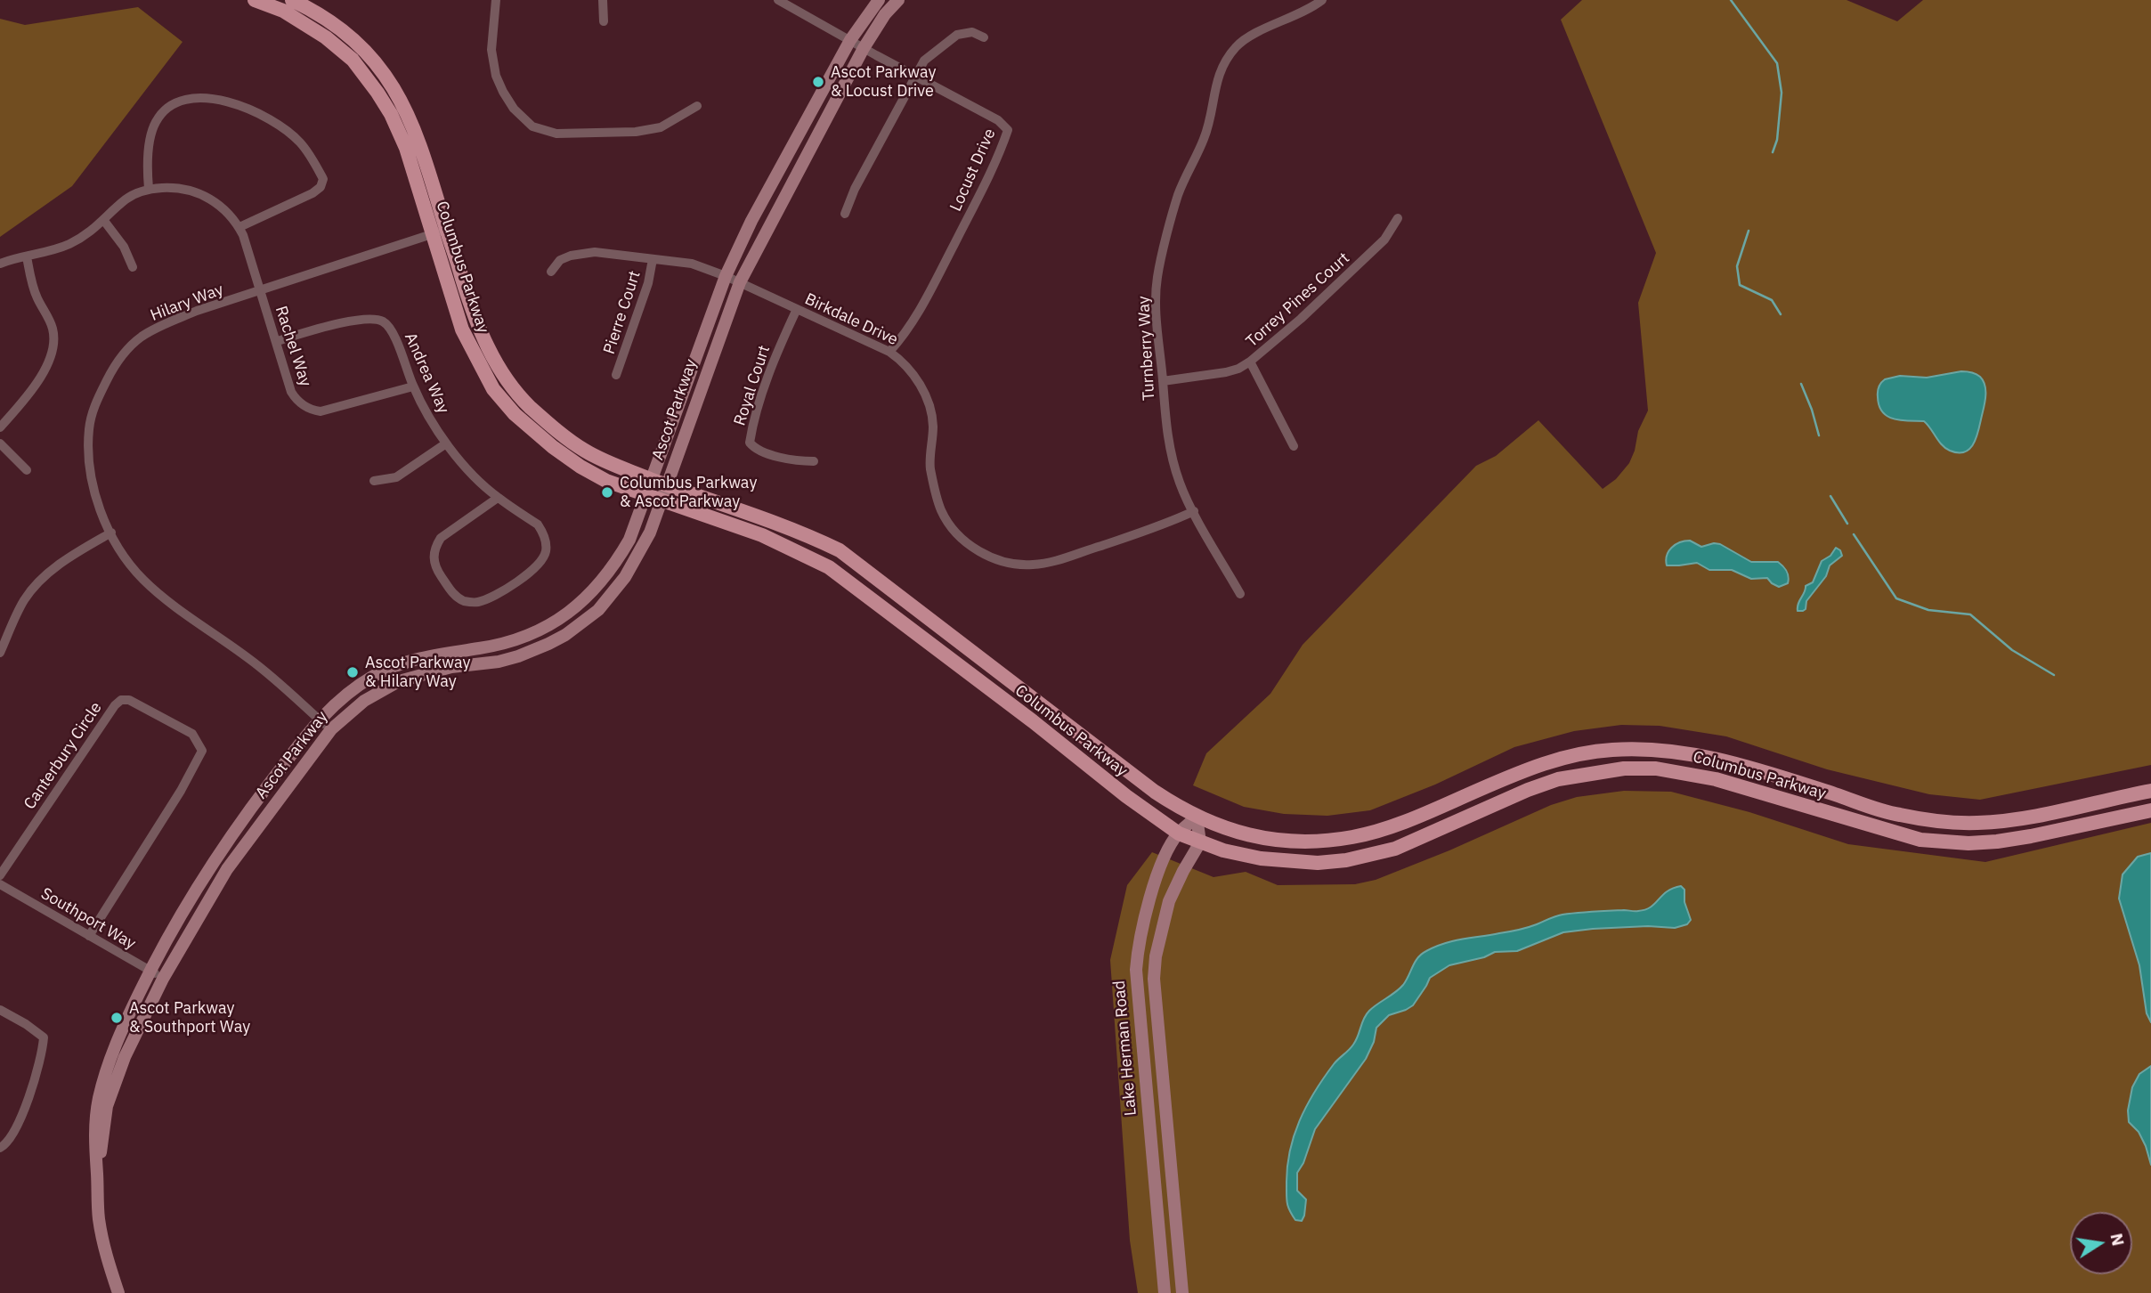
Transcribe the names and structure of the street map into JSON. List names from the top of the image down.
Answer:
{
  "streets": {
    "main road": ["Columbus Parkway", "Ascot Parkway", "Lake Herman Road"],
    "street": [
      "Locust Drive",
      "Torrey Pines Court",
      "Hilary Way",
      "Pierre Court",
      "Birkdale Drive",
      "Rachel Way",
      "Turnberry Way",
      "Andrea Way",
      "Royal Court",
      "Canterbury Circle",
      "Southport Way"
    ]
  },
  "crossings": [
    ["Locust Drive", "Birkdale Drive"],
    ["Locust Drive", "Ascot Parkway"],
    ["Columbus Parkway", "Hilary Way"],
    ["Columbus Parkway", "Ascot Parkway"],
    ["Columbus Parkway", "Lake Herman Road"],
    ["Torrey Pines Court", "Turnberry Way"],
    ["Hilary Way", "Rachel Way"],
    ["Hilary Way", "Ascot Parkway"],
    ["Pierre Court", "Birkdale Drive"],
    ["Birkdale Drive", "Turnberry Way"],
    ["Birkdale Drive", "Royal Court"],
    ["Birkdale Drive", "Ascot Parkway"],
    ["Rachel Way", "Andrea Way"],
    ["Ascot Parkway", "Southport Way"],
    ["Canterbury Circle", "Southport Way"]
  ],
  "places": [
    "Ascot Parkway & Locust Drive",
    "Columbus Parkway & Ascot Parkway",
    "Ascot Parkway & Hilary Way",
    "Ascot Parkway & Southport Way"
  ],
  "north": "right"
}
